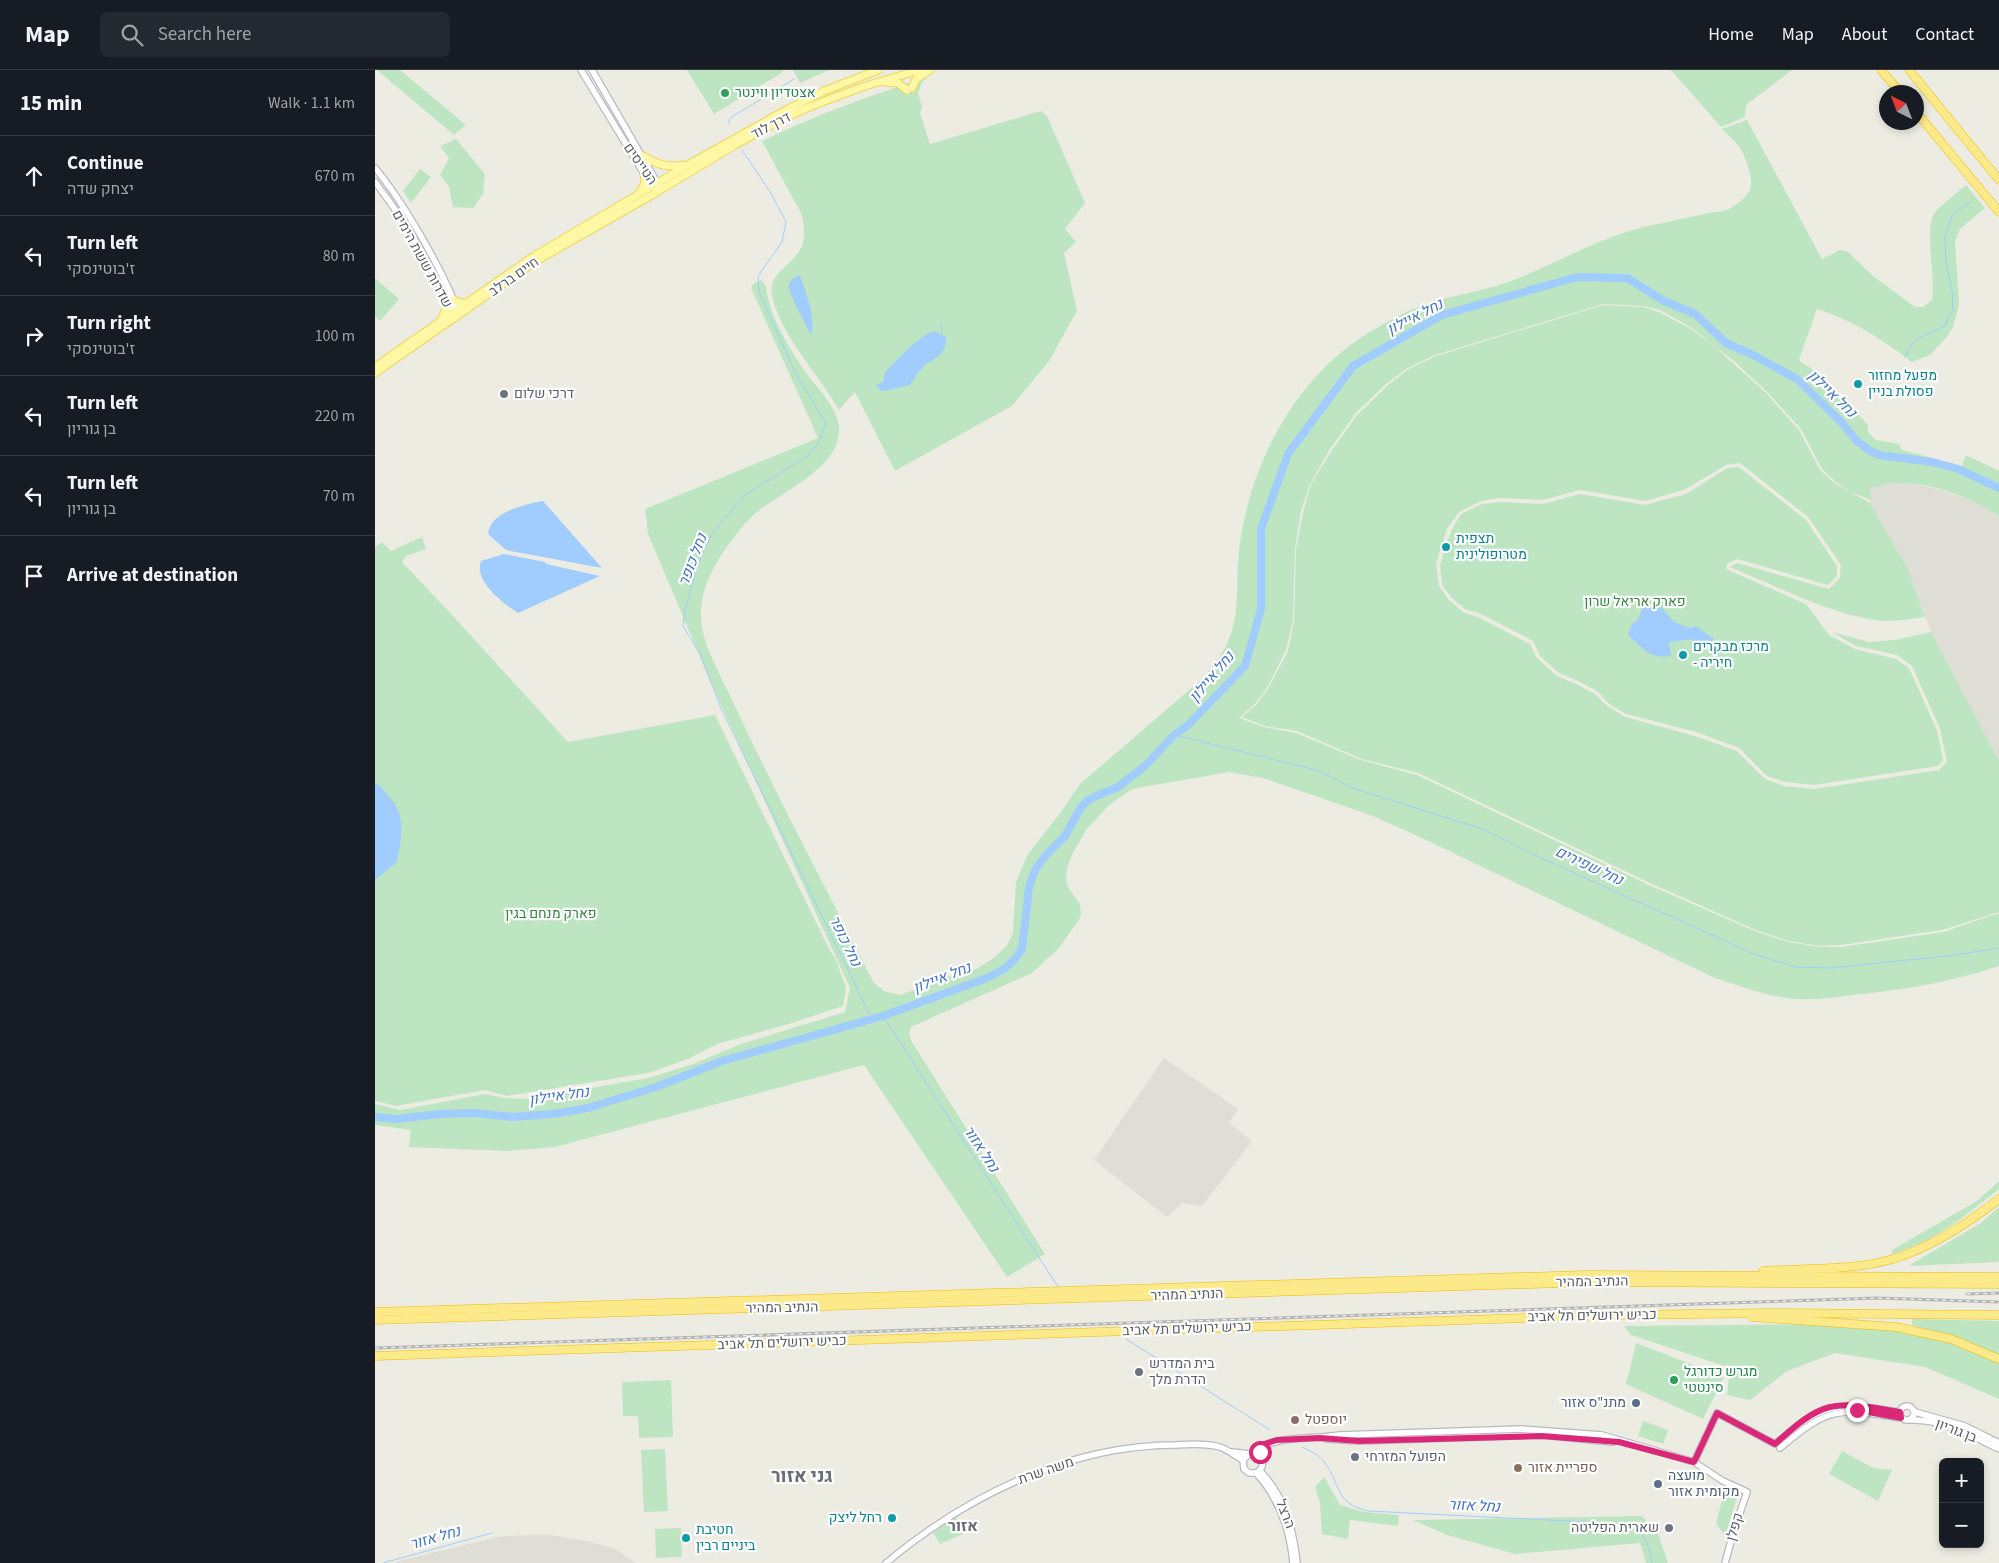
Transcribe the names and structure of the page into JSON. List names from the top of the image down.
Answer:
{
  "streets": {
    "highway": ["הנתיב המהיר", "כביש ירושלים תל אביב"],
    "main road": ["דרך לוד", "חיים ברלב"],
    "street": [
      "הטייסים",
      "שדרות ששת הימים",
      "בן גוריון",
      "משה שרת",
      "הרצל",
      "קפלן"
    ]
  },
  "crossings": [
    ["דרך לוד", "הטייסים"],
    ["דרך לוד", "חיים ברלב"],
    ["הטייסים", "חיים ברלב"],
    ["שדרות ששת הימים", "חיים ברלב"],
    ["משה שרת", "הרצל"]
  ],
  "districts": ["גני אזור", "אזור"],
  "water": [
    "נחל איילון",
    "נחל כופר",
    "נחל שפירים",
    "נחל אזור"
  ],
  "parks": ["פארק אריאל שרון", "פארק מנחם בגין"],
  "places": [
    "אצטדיון ווינטר",
    "מפעל מחזור פסולת בניין",
    "דרכי שלום",
    "תצפית מטרופולינית",
    "מרכז מבקרים - חיריה",
    "בית המדרש הדרת מלך",
    "מגרש כדורגל סינטטי",
    "מתנ\"ס אזור",
    "יוספטל",
    "הפועל המזרחי",
    "ספריית אזור",
    "מועצה מקומית אזור",
    "רחל ליצק",
    "שארית הפליטה",
    "חטיבת ביניים רבין"
  ],
  "north": "top left",
  "page": {
    "header": "Map",
    "search": "Search here",
    "nav": [
      "Home",
      "Map",
      "About",
      "Contact"
    ],
    "heading": ["15 min", "Walk · 1.1 km"],
    "list": [
      ["Continue", "יצחק שדה", "670 m"],
      ["Turn left", "ז'בוטינסקי", "80 m"],
      ["Turn right", "ז'בוטינסקי", "100 m"],
      ["Turn left", "בן גוריון", "220 m"],
      ["Turn left", "בן גוריון", "70 m"],
      "Arrive at destination"
    ],
    "map_buttons": ["+", "−"]
  }
}
